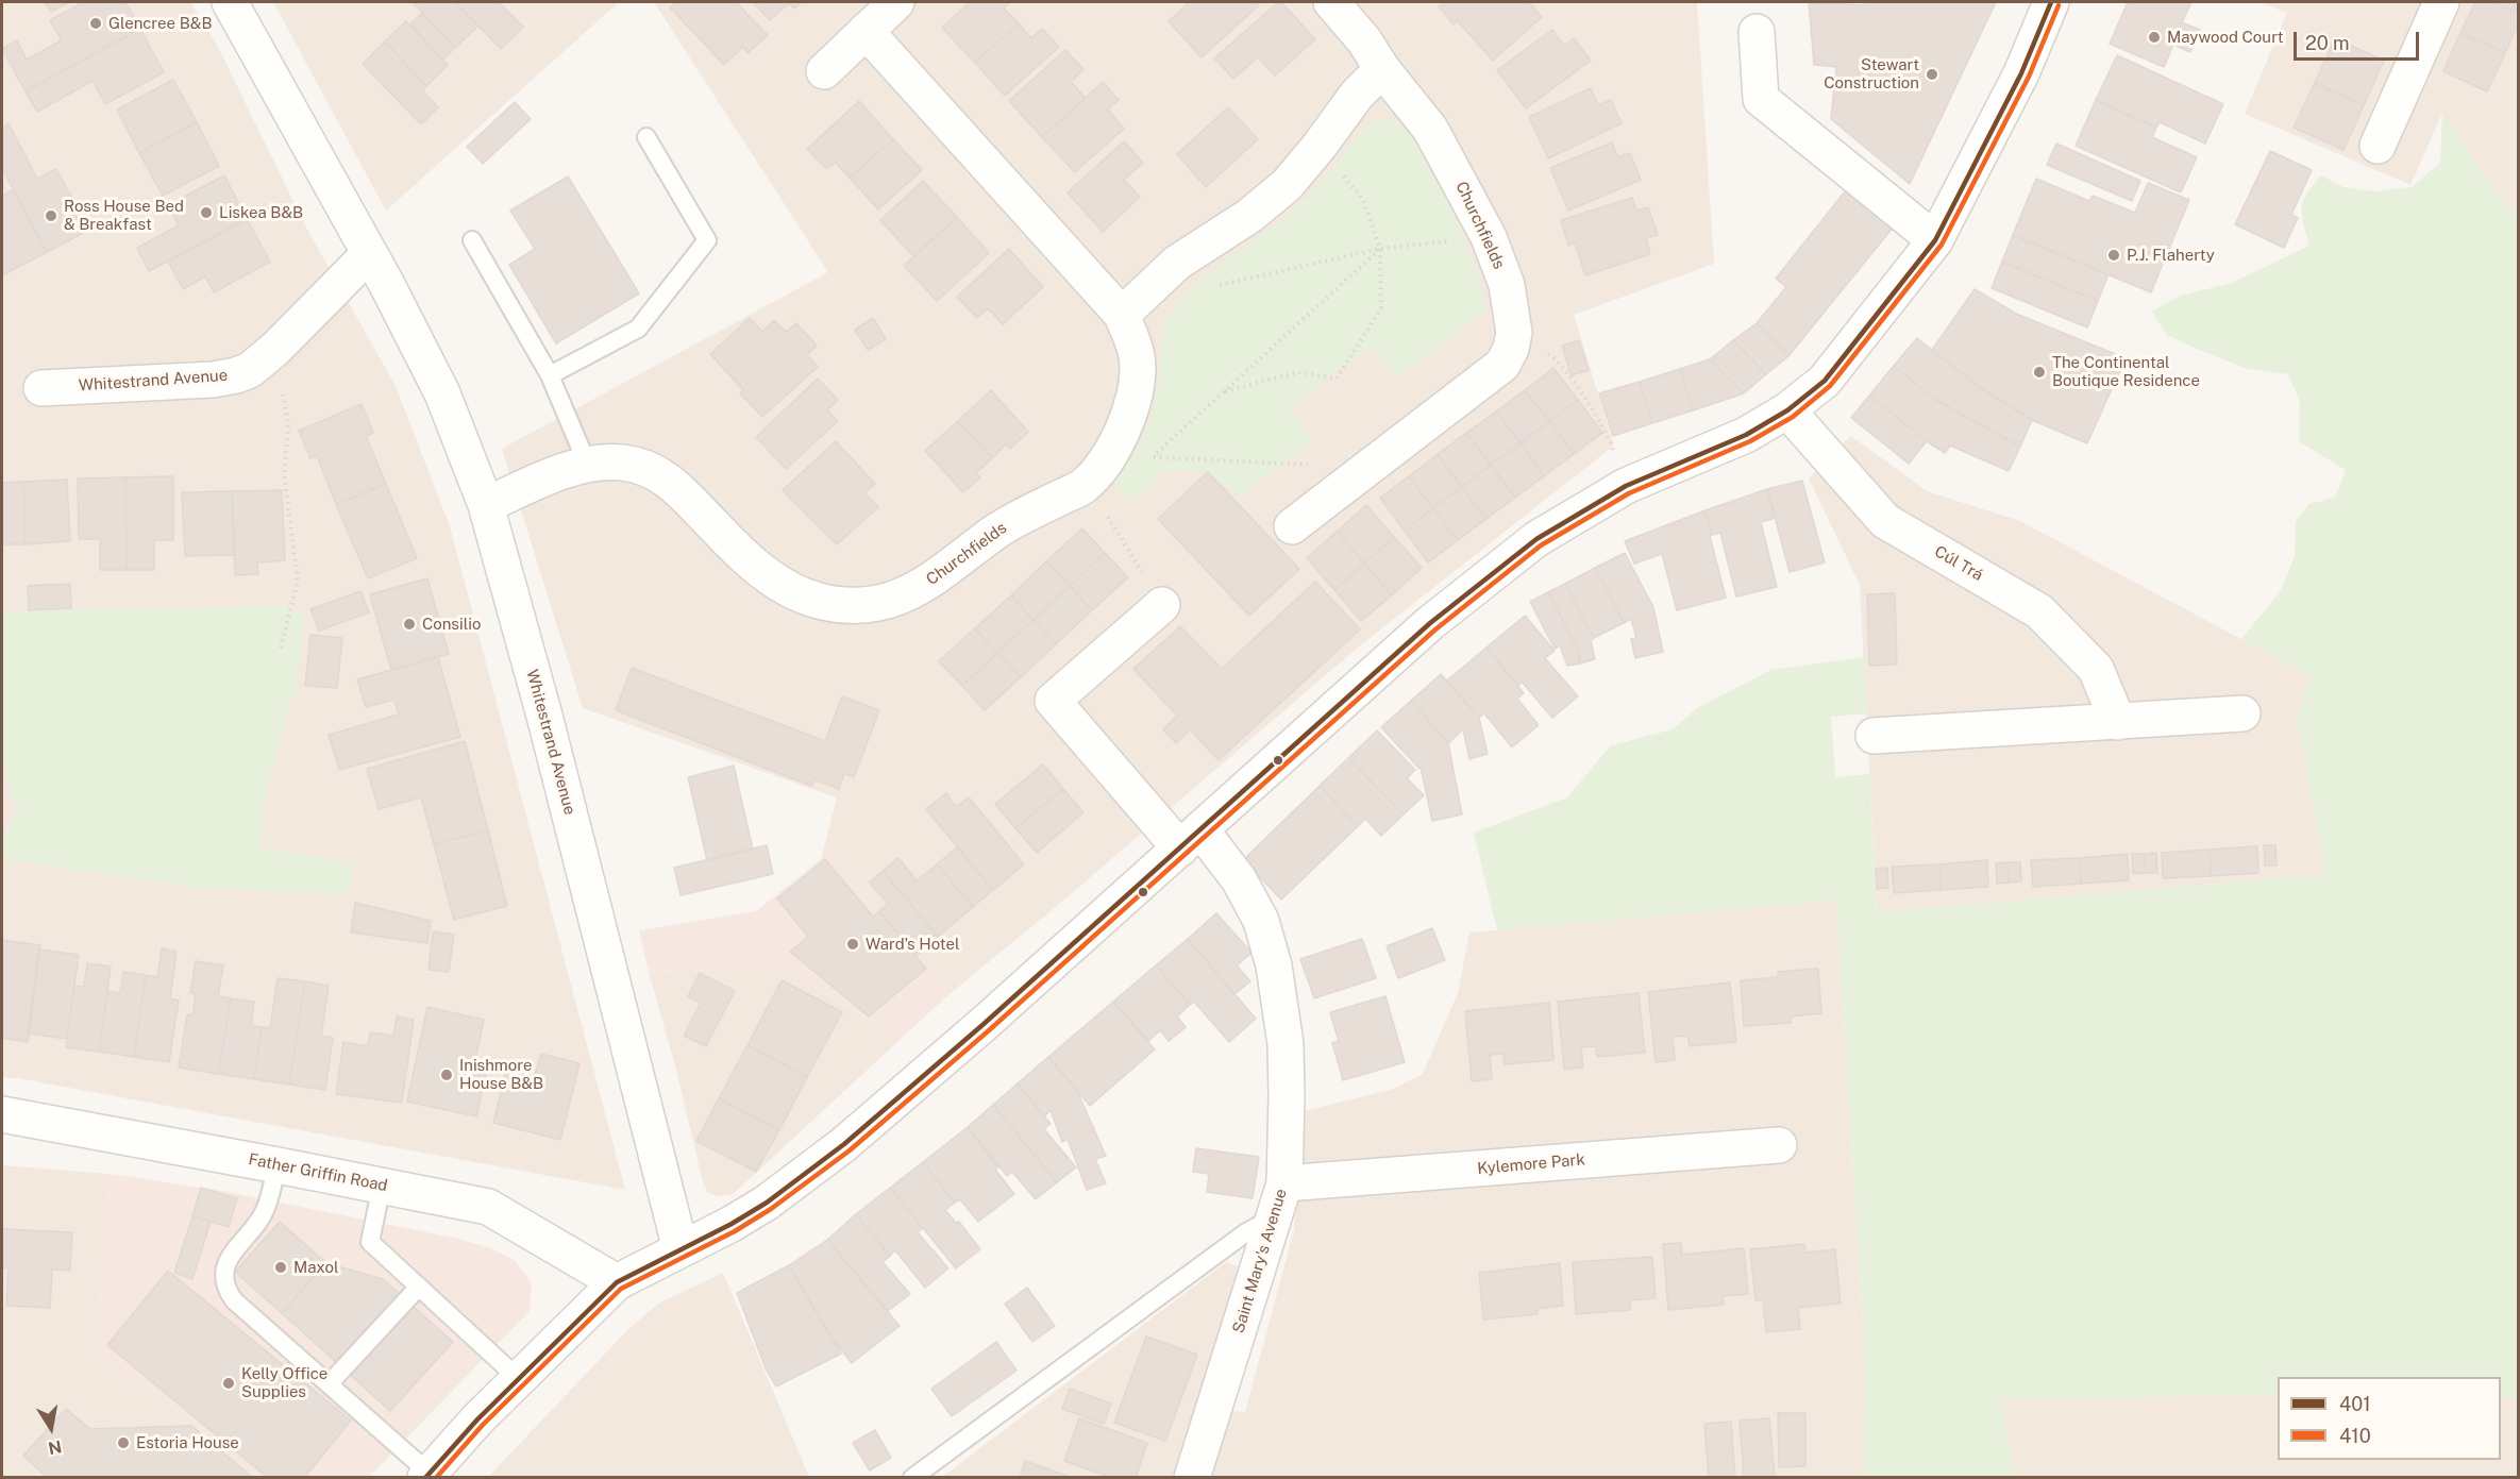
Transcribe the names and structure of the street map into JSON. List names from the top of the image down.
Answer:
{
  "streets": {
    "street": [
      "Churchfields",
      "Whitestrand Avenue",
      "Cúl Trá",
      "Kylemore Park",
      "Father Griffin Road",
      "Saint Mary's Avenue"
    ]
  },
  "crossings": [
    ["Churchfields", "Whitestrand Avenue"],
    ["Kylemore Park", "Saint Mary's Avenue"]
  ],
  "places": [
    "Glencree B&B",
    "Maywood Court",
    "Stewart Construction",
    "Liskea B&B",
    "Ross House Bed & Breakfast",
    "P.J. Flaherty",
    "The Continental Boutique Residence",
    "Consilio",
    "Ward's Hotel",
    "Inishmore House B&B",
    "Maxol",
    "Kelly Office Supplies",
    "Estoria House"
  ],
  "lines": ["transit line 401", "transit line 410"],
  "legend": ["401", "410"],
  "scale_bar": "20 m",
  "north": "bottom"
}
